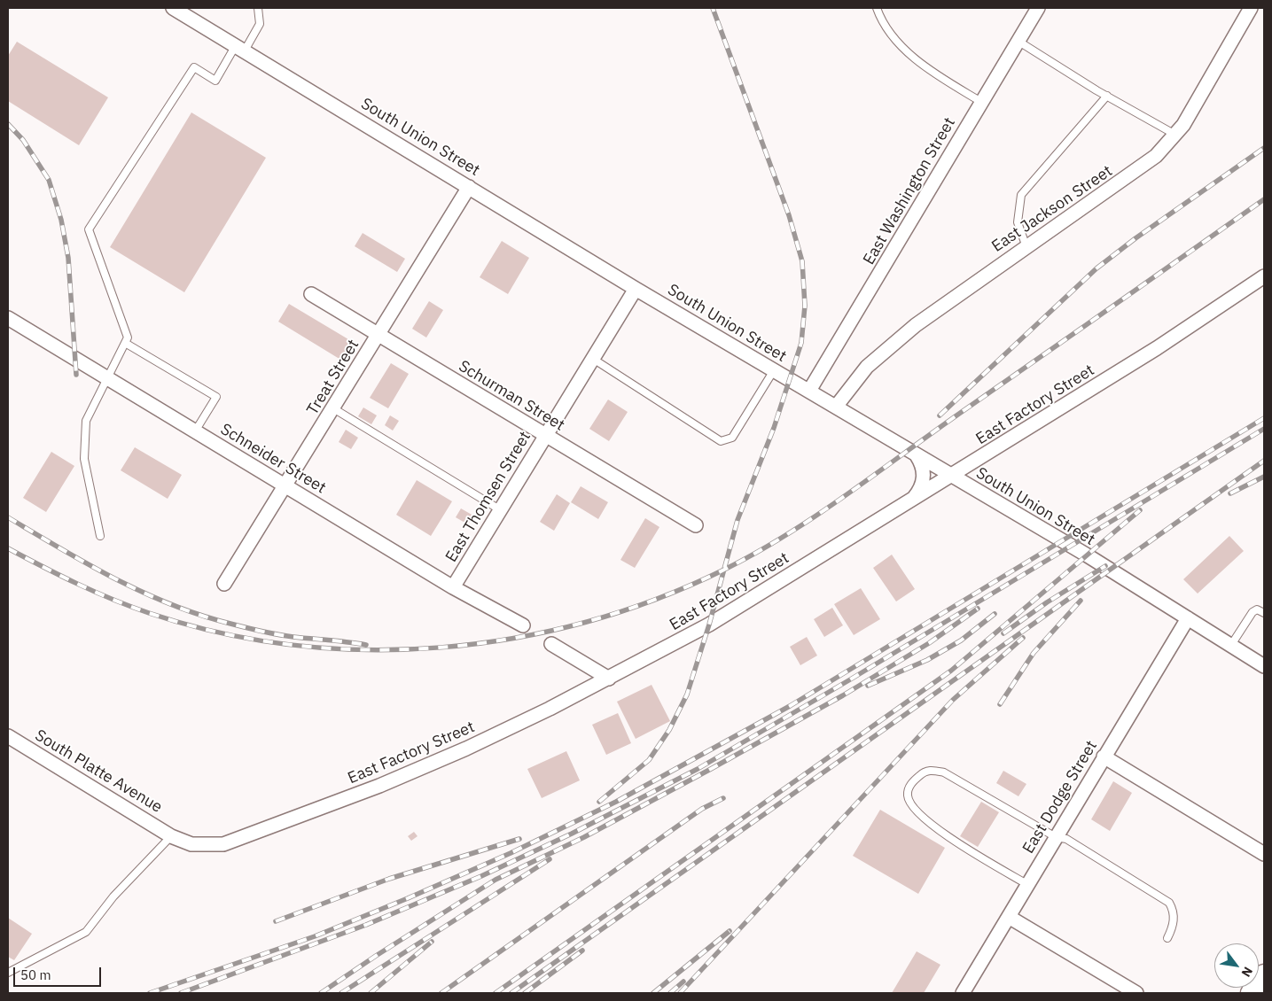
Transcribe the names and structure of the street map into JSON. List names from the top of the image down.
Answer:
{
  "streets": {
    "street": [
      "South Union Street",
      "East Washington Street",
      "East Jackson Street",
      "Treat Street",
      "Schurman Street",
      "East Factory Street",
      "Schneider Street",
      "East Thomsen Street",
      "South Platte Avenue",
      "East Dodge Street"
    ]
  },
  "crossings": [
    ["South Union Street", "East Washington Street"],
    ["South Union Street", "East Jackson Street"],
    ["South Union Street", "Treat Street"],
    ["South Union Street", "East Factory Street"],
    ["South Union Street", "East Thomsen Street"],
    ["South Union Street", "East Dodge Street"],
    ["Treat Street", "Schurman Street"],
    ["Treat Street", "Schneider Street"],
    ["Schurman Street", "East Thomsen Street"],
    ["East Factory Street", "South Platte Avenue"],
    ["Schneider Street", "East Thomsen Street"]
  ],
  "scale_bar": "50 m",
  "north": "bottom right"
}
